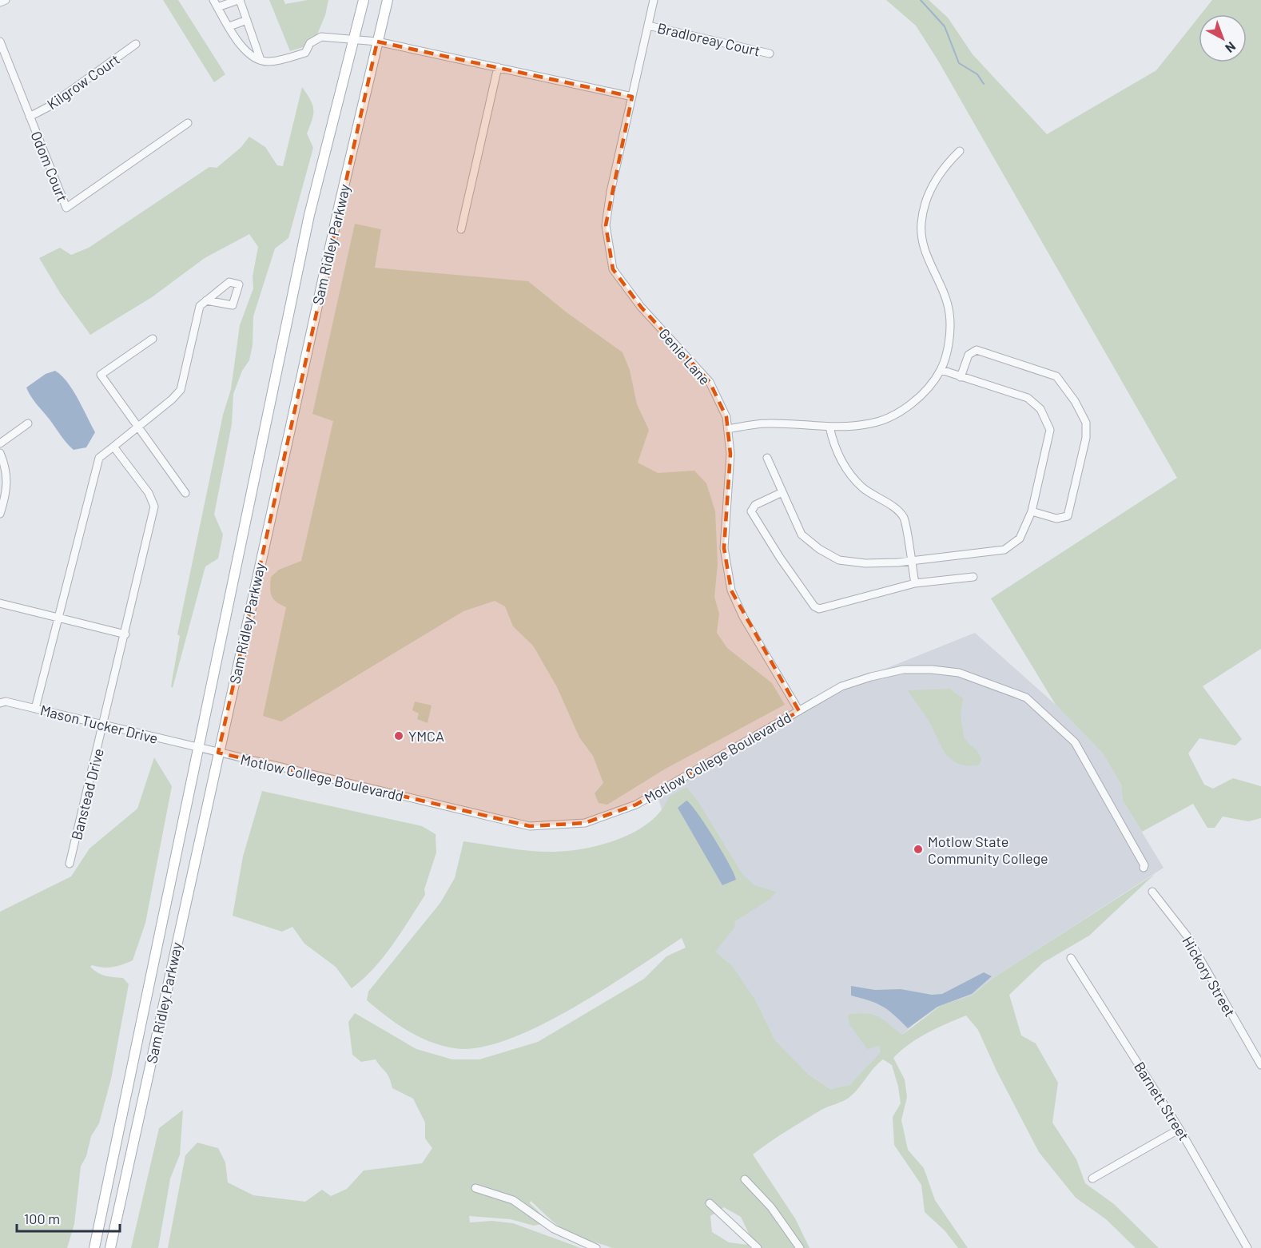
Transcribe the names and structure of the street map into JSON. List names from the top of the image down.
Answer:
{
  "streets": {
    "main road": ["Sam Ridley Parkway"],
    "street": [
      "Bradloreay Court",
      "Kilgrow Court",
      "Odom Court",
      "Genie Lane",
      "Mason Tucker Drive",
      "Motlow College Boulevardd",
      "Banstead Drive",
      "Hickory Street",
      "Barnett Street"
    ]
  },
  "crossings": [
    ["Bradloreay Court", "Genie Lane"],
    ["Kilgrow Court", "Odom Court"],
    ["Sam Ridley Parkway", "Mason Tucker Drive"],
    ["Sam Ridley Parkway", "Motlow College Boulevardd"],
    ["Genie Lane", "Motlow College Boulevardd"],
    ["Mason Tucker Drive", "Motlow College Boulevardd"],
    ["Mason Tucker Drive", "Banstead Drive"]
  ],
  "places": ["YMCA", "Motlow State Community College"],
  "scale_bar": "100 m",
  "north": "bottom right"
}
